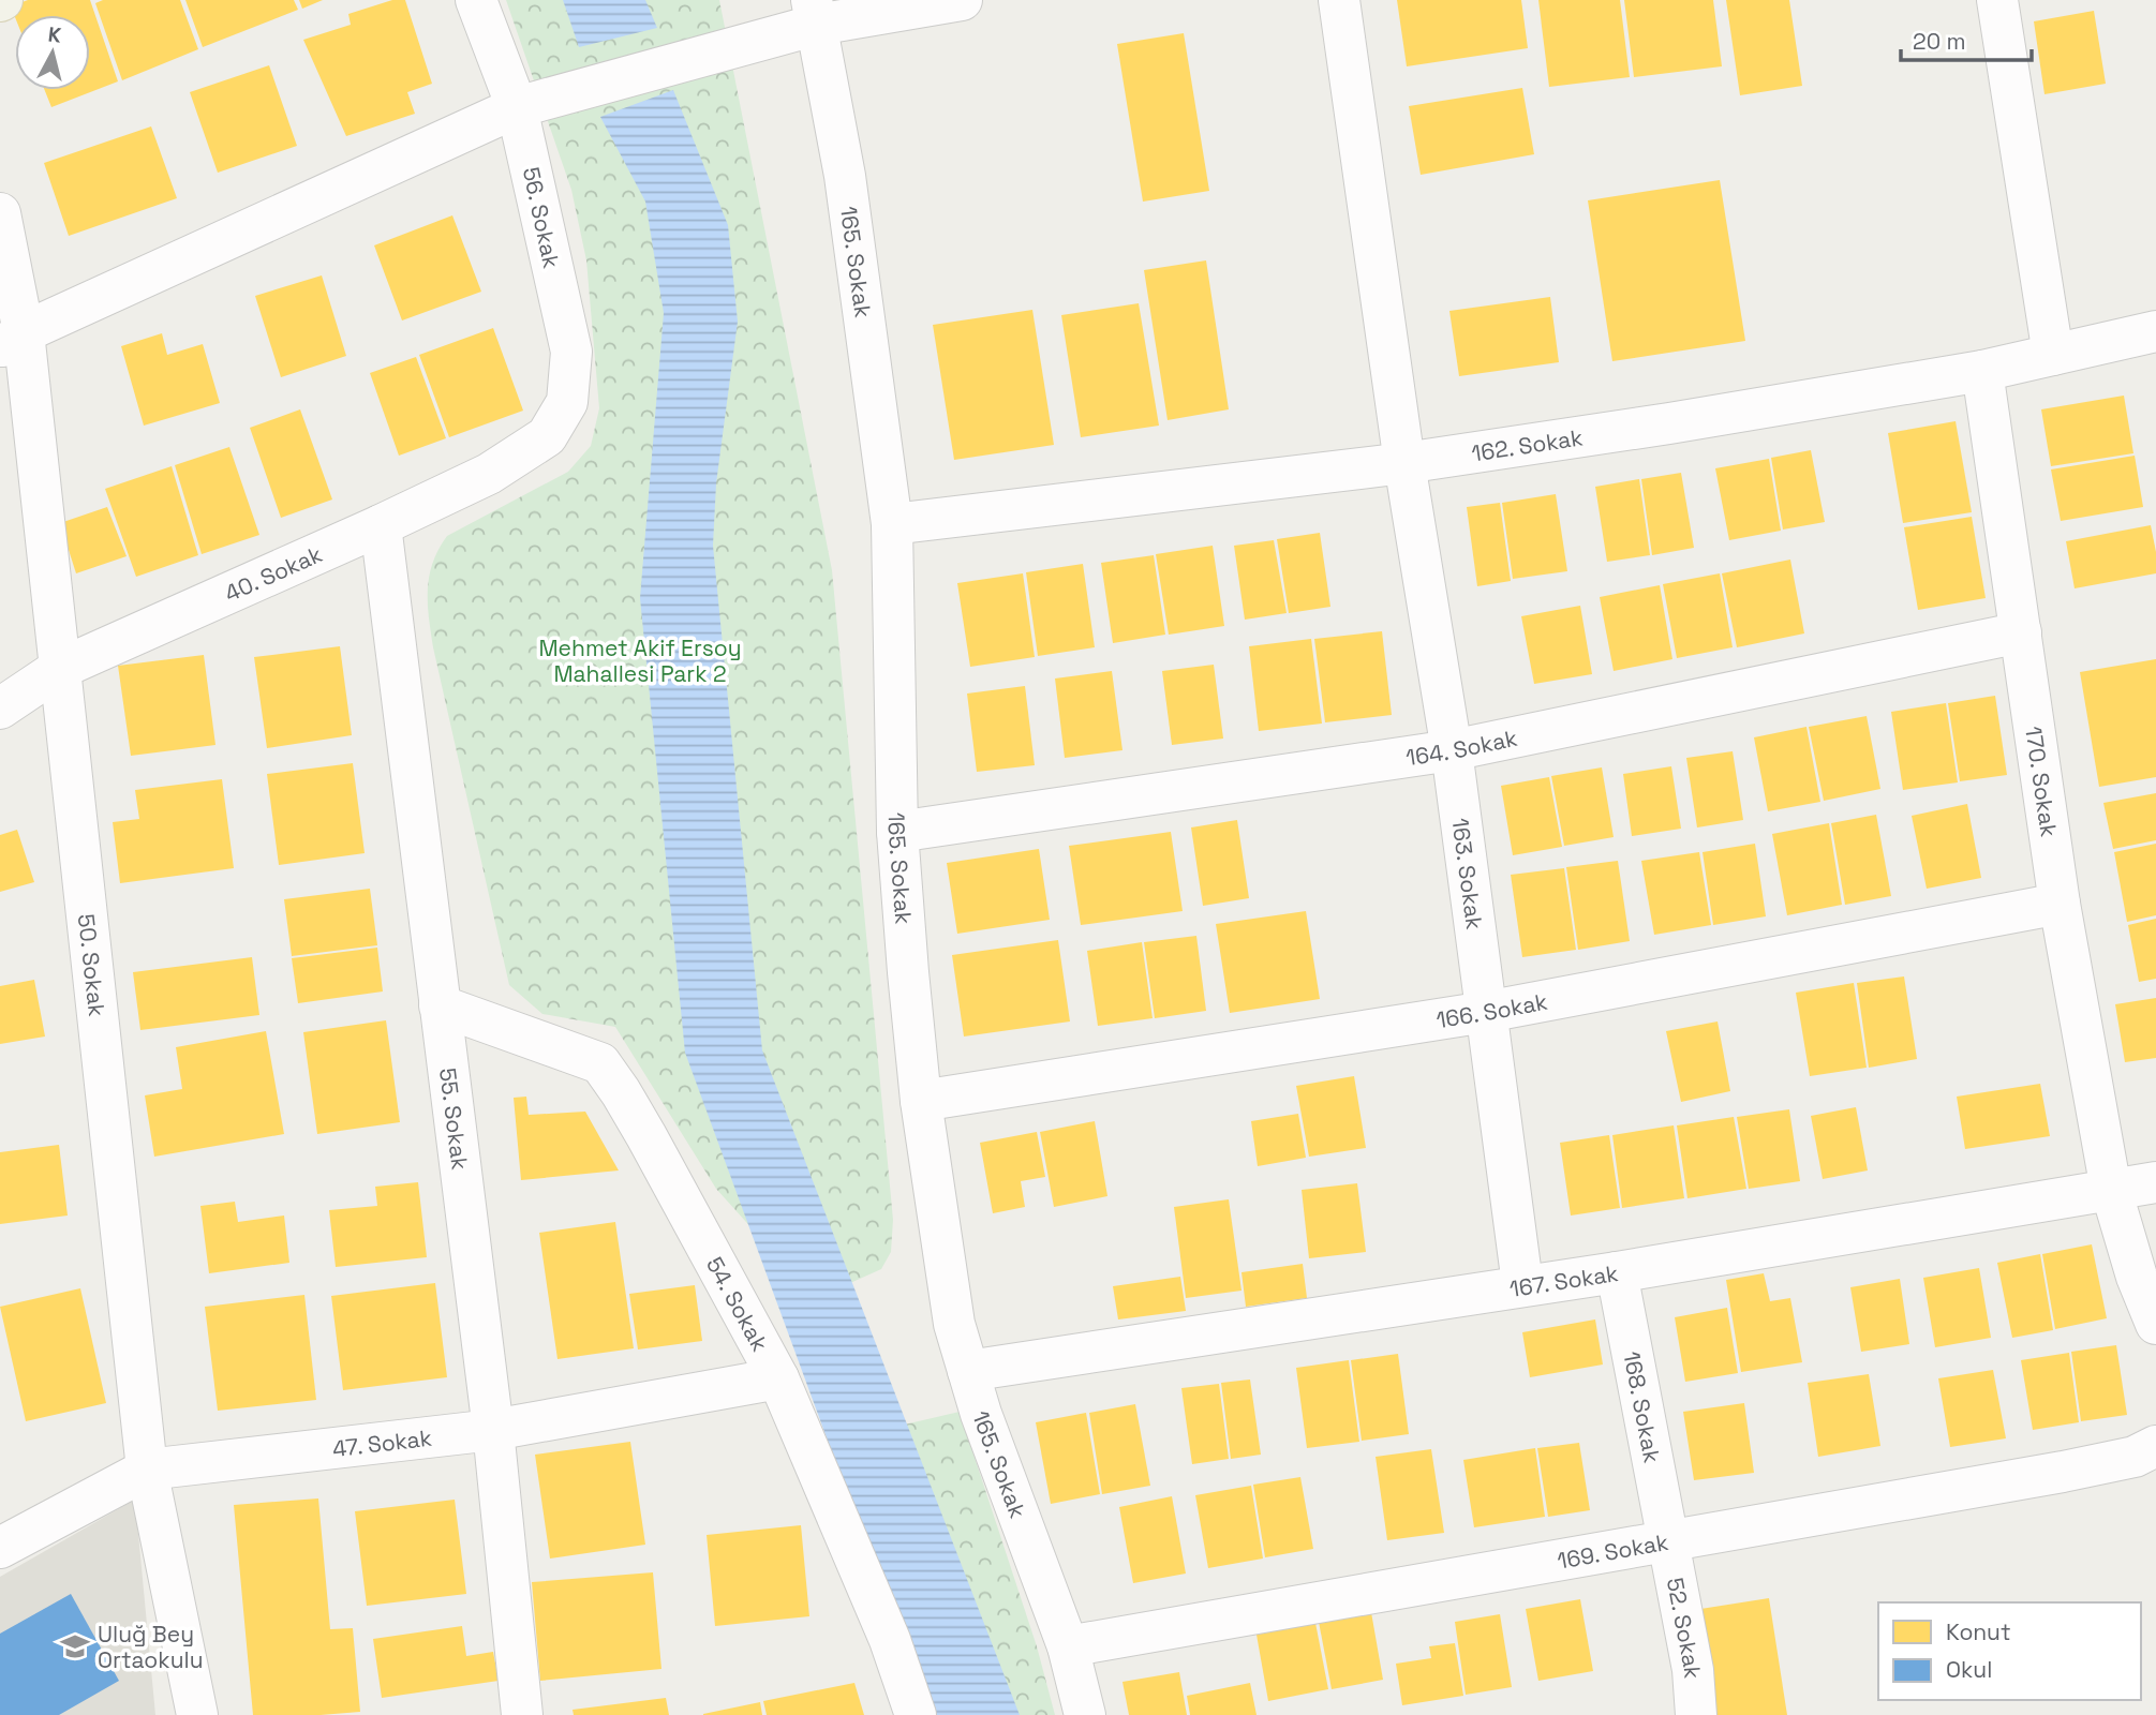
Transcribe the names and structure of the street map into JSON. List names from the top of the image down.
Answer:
{
  "streets": {
    "street": [
      "56. Sokak",
      "165. Sokak",
      "162. Sokak",
      "40. Sokak",
      "164. Sokak",
      "170. Sokak",
      "163. Sokak",
      "50. Sokak",
      "166. Sokak",
      "55. Sokak",
      "167. Sokak",
      "54. Sokak",
      "168. Sokak",
      "47. Sokak",
      "169. Sokak",
      "52. Sokak"
    ]
  },
  "crossings": [
    ["56. Sokak", "40. Sokak"],
    ["165. Sokak", "162. Sokak"],
    ["165. Sokak", "164. Sokak"],
    ["165. Sokak", "166. Sokak"],
    ["165. Sokak", "167. Sokak"],
    ["165. Sokak", "169. Sokak"],
    ["162. Sokak", "170. Sokak"],
    ["162. Sokak", "163. Sokak"],
    ["40. Sokak", "50. Sokak"],
    ["40. Sokak", "55. Sokak"],
    ["164. Sokak", "170. Sokak"],
    ["164. Sokak", "163. Sokak"],
    ["170. Sokak", "166. Sokak"],
    ["170. Sokak", "167. Sokak"],
    ["163. Sokak", "166. Sokak"],
    ["163. Sokak", "167. Sokak"],
    ["50. Sokak", "47. Sokak"],
    ["55. Sokak", "54. Sokak"],
    ["55. Sokak", "47. Sokak"],
    ["167. Sokak", "168. Sokak"],
    ["54. Sokak", "47. Sokak"],
    ["168. Sokak", "169. Sokak"],
    ["168. Sokak", "52. Sokak"],
    ["169. Sokak", "52. Sokak"]
  ],
  "parks": ["Mehmet Akif Ersoy Mahallesi Park 2"],
  "places": {
    "school or university": ["Uluğ Bey Ortaokulu"]
  },
  "legend": ["Konut", "Okul"],
  "scale_bar": "20 m",
  "north": "top"
}
